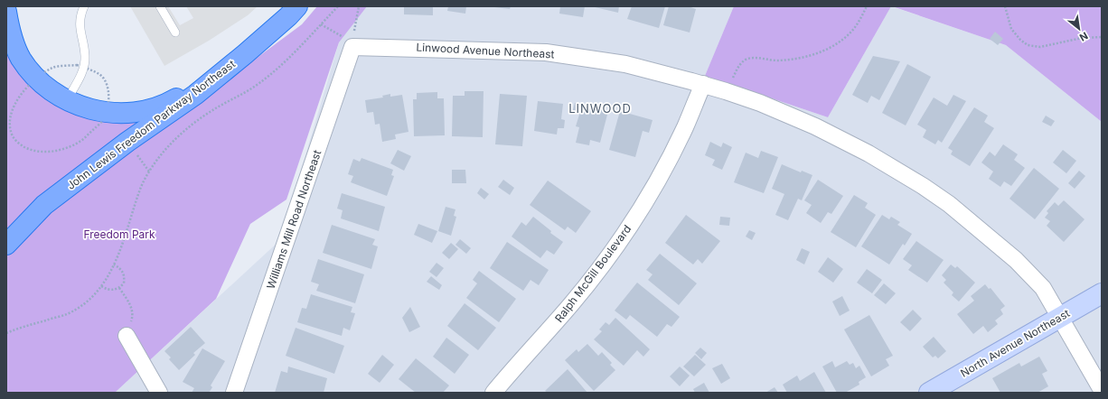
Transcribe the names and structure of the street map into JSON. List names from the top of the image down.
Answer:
{
  "streets": {
    "highway": ["John Lewis Freedom Parkway Northeast"],
    "main road": ["North Avenue Northeast"],
    "street": ["Linwood Avenue Northeast", "Williams Mill Road Northeast", "Ralph McGill Boulevard"]
  },
  "crossings": [
    ["Linwood Avenue Northeast", "Williams Mill Road Northeast"],
    ["Linwood Avenue Northeast", "Ralph McGill Boulevard"],
    ["Linwood Avenue Northeast", "North Avenue Northeast"]
  ],
  "districts": ["LINWOOD"],
  "parks": ["Freedom Park"],
  "north": "bottom right"
}
